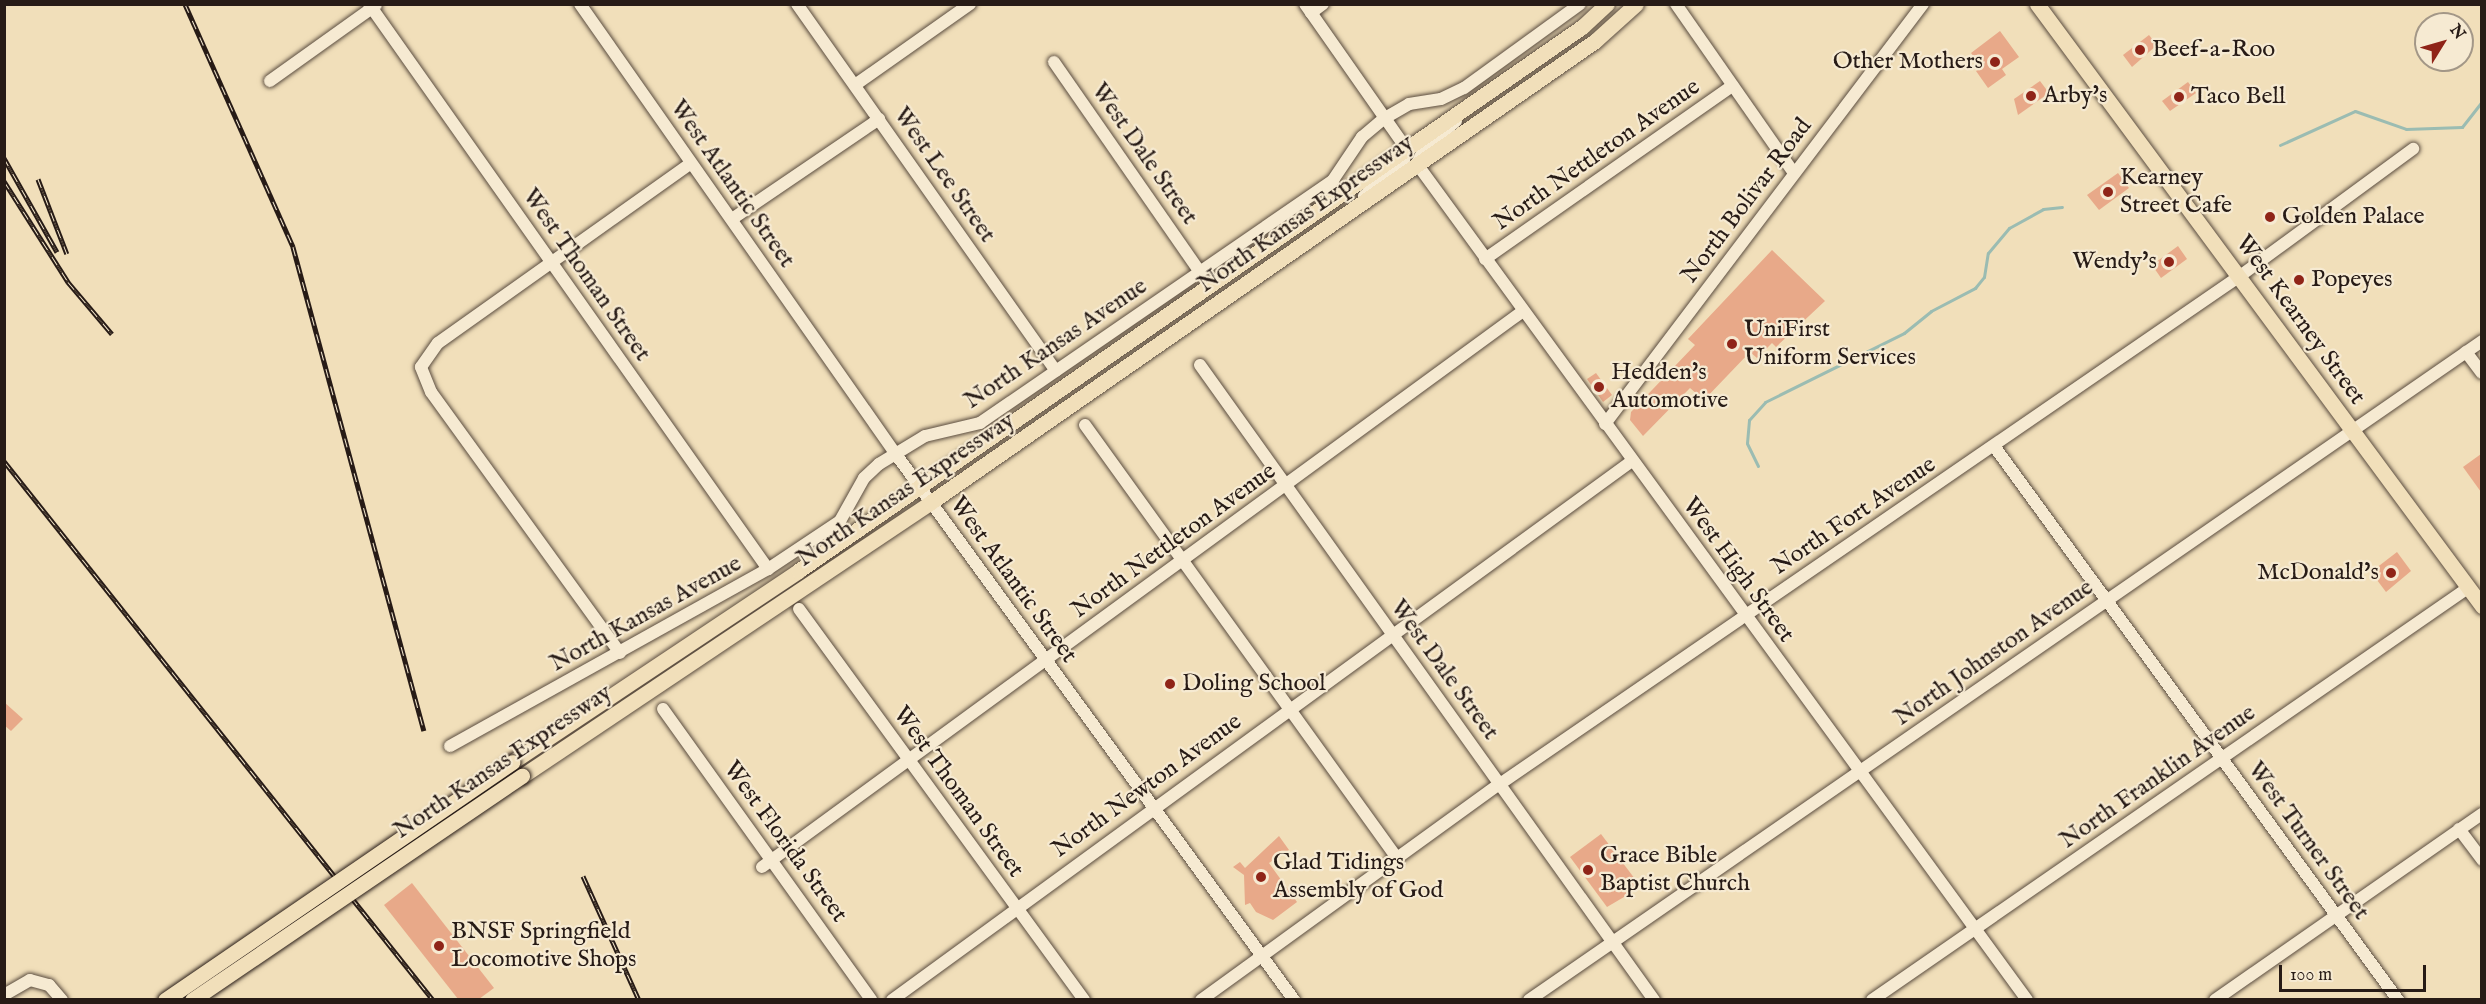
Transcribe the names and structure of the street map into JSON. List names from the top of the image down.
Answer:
{
  "streets": {
    "main road": ["North Kansas Expressway", "West Kearney Street"],
    "street": [
      "West Dale Street",
      "North Nettleton Avenue",
      "West Lee Street",
      "West Atlantic Street",
      "North Bolivar Road",
      "West Thoman Street",
      "North Kansas Avenue",
      "North Fort Avenue",
      "West High Street",
      "North Johnston Avenue",
      "North Franklin Avenue",
      "North Newton Avenue",
      "West Turner Street",
      "West Florida Street"
    ]
  },
  "crossings": [
    ["West Dale Street", "North Nettleton Avenue"],
    ["West Dale Street", "North Kansas Avenue"],
    ["West Dale Street", "North Fort Avenue"],
    ["West Dale Street", "North Johnston Avenue"],
    ["West Dale Street", "North Newton Avenue"],
    ["North Nettleton Avenue", "West Atlantic Street"],
    ["North Nettleton Avenue", "West Thoman Street"],
    ["North Nettleton Avenue", "West High Street"],
    ["North Nettleton Avenue", "West Florida Street"],
    ["West Lee Street", "North Kansas Avenue"],
    ["West Atlantic Street", "North Kansas Expressway"],
    ["West Atlantic Street", "North Kansas Avenue"],
    ["West Atlantic Street", "North Fort Avenue"],
    ["West Atlantic Street", "North Newton Avenue"],
    ["North Bolivar Road", "West High Street"],
    ["North Kansas Expressway", "West High Street"],
    ["West Thoman Street", "North Kansas Avenue"],
    ["West Thoman Street", "North Newton Avenue"],
    ["West Kearney Street", "North Fort Avenue"],
    ["West Kearney Street", "North Johnston Avenue"],
    ["West Kearney Street", "North Franklin Avenue"],
    ["North Fort Avenue", "West High Street"],
    ["North Fort Avenue", "West Turner Street"],
    ["West High Street", "North Johnston Avenue"],
    ["West High Street", "North Franklin Avenue"],
    ["West High Street", "North Newton Avenue"],
    ["North Johnston Avenue", "West Turner Street"],
    ["North Franklin Avenue", "West Turner Street"]
  ],
  "places": [
    "Beef-a-Roo",
    "Other Mothers",
    "Arby's",
    "Taco Bell",
    "Kearney Street Cafe",
    "Golden Palace",
    "Wendy's",
    "Popeyes",
    "UniFirst Uniform Services",
    "Hedden's Automotive",
    "McDonald's",
    "Doling School",
    "Grace Bible Baptist Church",
    "Glad Tidings Assembly of God",
    "BNSF Springfield Locomotive Shops"
  ],
  "scale_bar": "100 m",
  "north": "top right"
}
